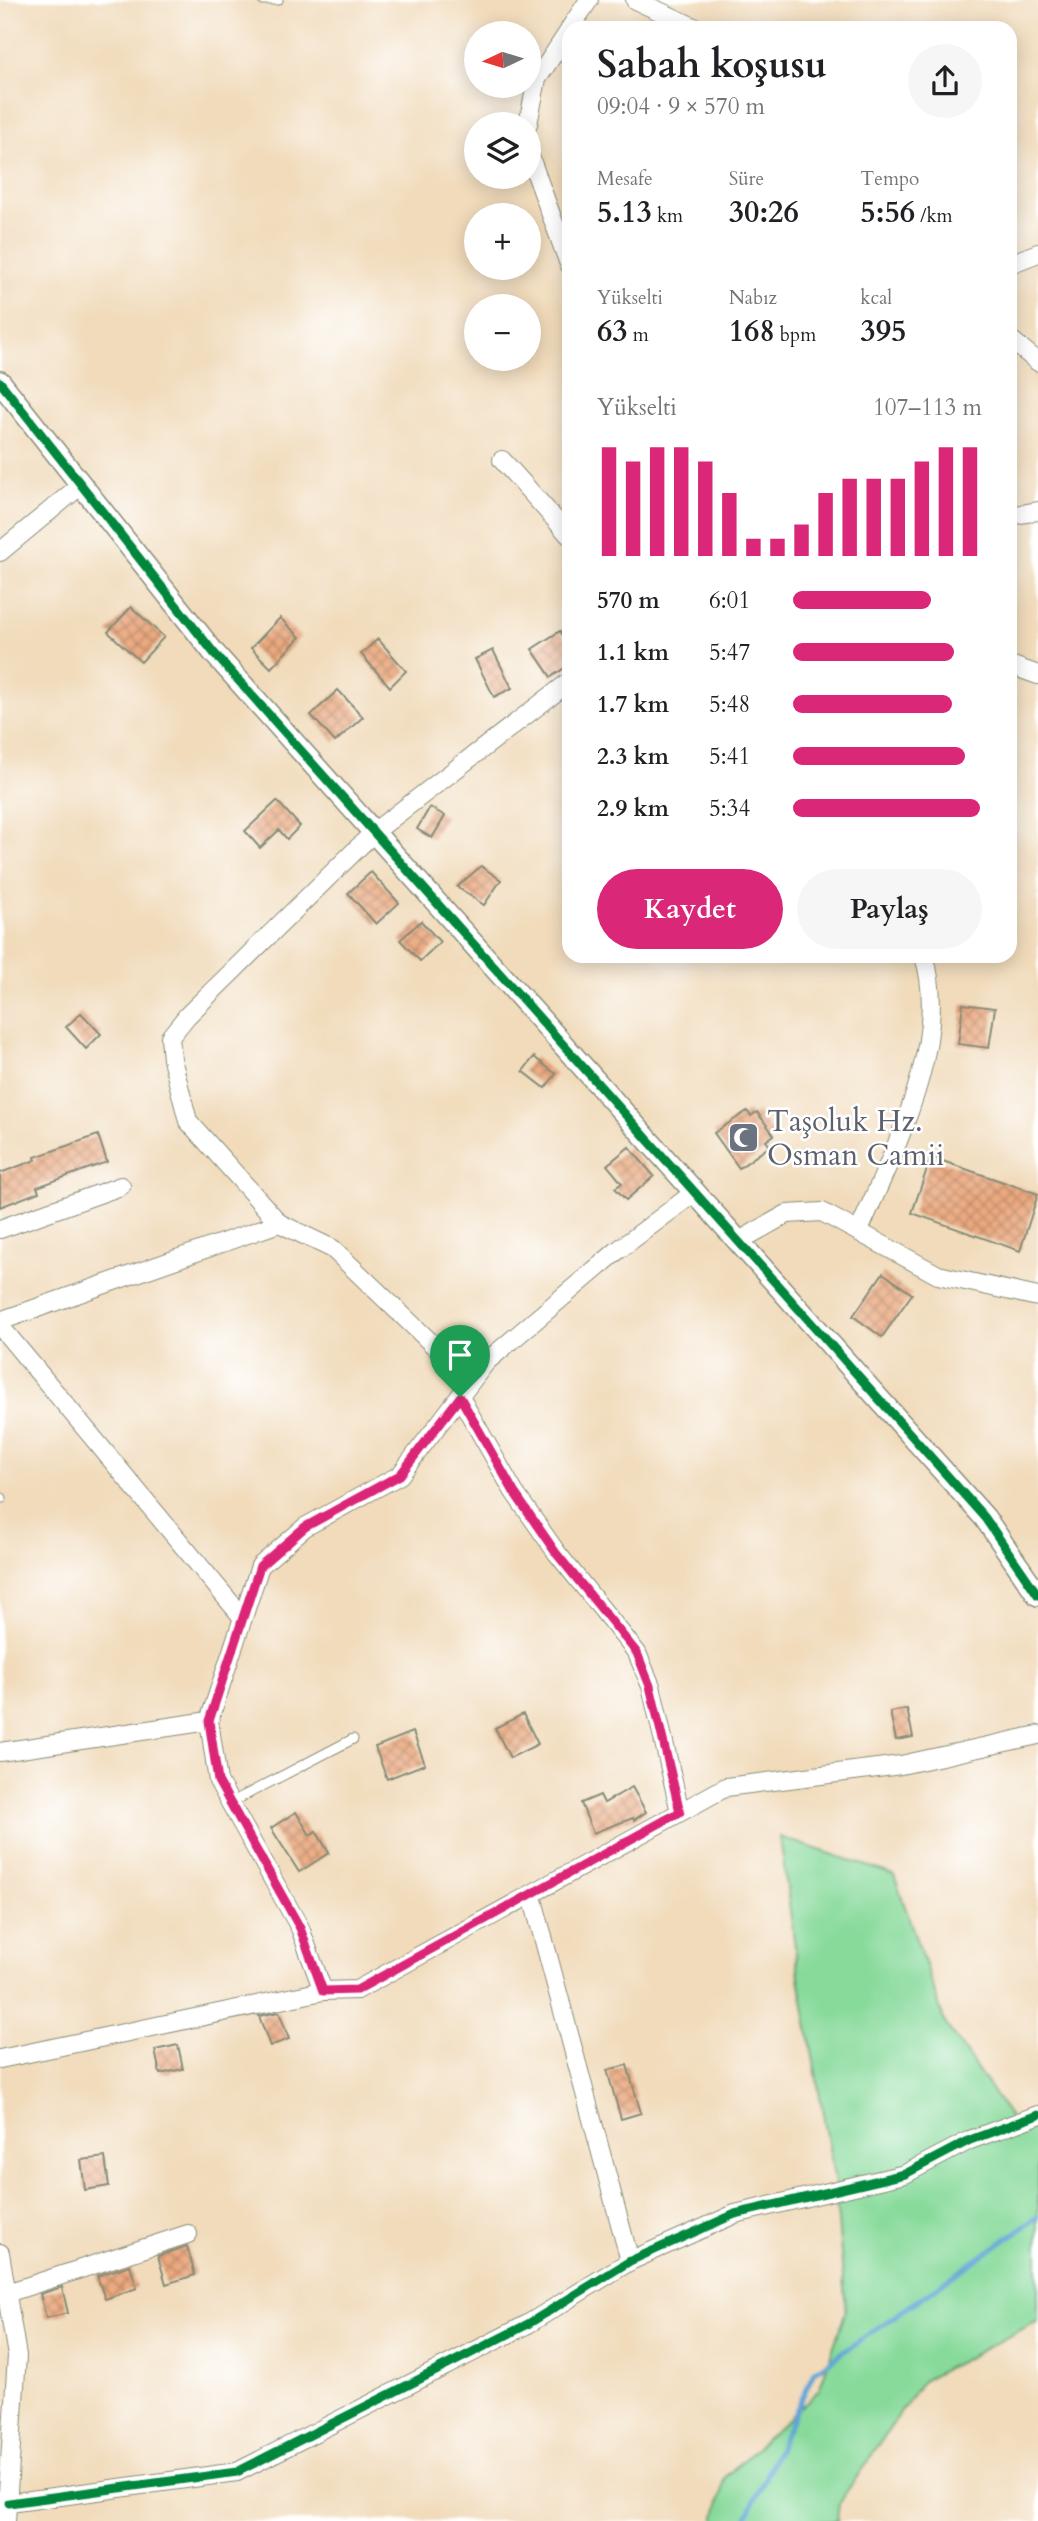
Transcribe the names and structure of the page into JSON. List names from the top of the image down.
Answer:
{
  "places": {
    "mosque": ["Taşoluk Hz. Osman Camii"]
  },
  "north": "left",
  "page": {
    "map_buttons": ["+", "−"],
    "heading": ["Sabah koşusu", "09:04 · 9 × 570 m"],
    "stats": [
      ["Mesafe", "5.13 km"],
      ["Süre", "30:26"],
      ["Tempo", "5:56 /km"],
      ["Yükselti", "63 m"],
      ["Nabız", "168 bpm"],
      ["kcal", "395"]
    ],
    "chart": ["Yükselti", "107–113 m"],
    "list": [
      {
        "name": "570 m",
        "note": "6:01"
      },
      {
        "name": "1.1 km",
        "note": "5:47"
      },
      {
        "name": "1.7 km",
        "note": "5:48"
      },
      {
        "name": "2.3 km",
        "note": "5:41"
      },
      {
        "name": "2.9 km",
        "note": "5:34"
      }
    ],
    "buttons": ["Kaydet", "Paylaş"]
  }
}
